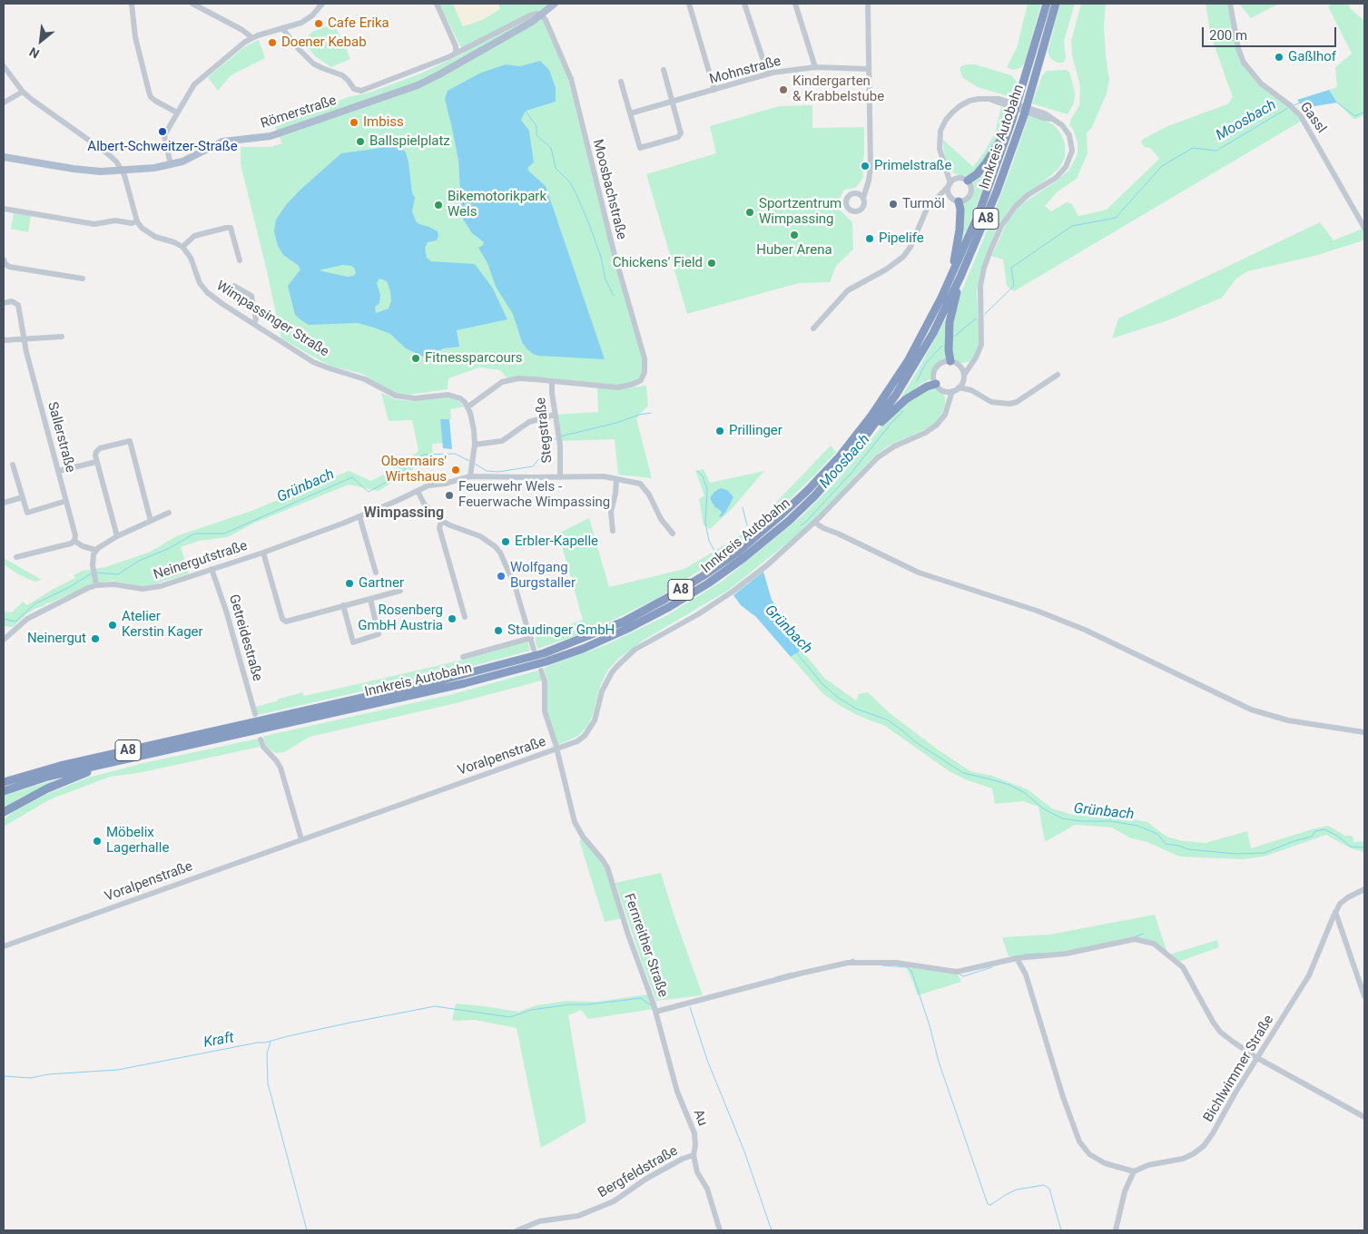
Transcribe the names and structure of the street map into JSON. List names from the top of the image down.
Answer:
{
  "streets": {
    "highway": ["Innkreis Autobahn", "A8"],
    "main road": ["Römerstraße"],
    "street": [
      "Mohnstraße",
      "Gassl",
      "Moosbachstraße",
      "Wimpassinger Straße",
      "Stegstraße",
      "Sallerstraße",
      "Neinergutstraße",
      "Getreidestraße",
      "Voralpenstraße",
      "Fernreither Straße",
      "Bichlwimmer Straße",
      "Au",
      "Bergfeldstraße"
    ]
  },
  "crossings": [
    ["Römerstraße", "Moosbachstraße"],
    ["Innkreis Autobahn", "Getreidestraße"],
    ["Innkreis Autobahn", "Fernreither Straße"],
    ["Moosbachstraße", "Wimpassinger Straße"],
    ["Moosbachstraße", "Stegstraße"],
    ["Neinergutstraße", "Getreidestraße"],
    ["Neinergutstraße", "Fernreither Straße"],
    ["Voralpenstraße", "Fernreither Straße"],
    ["Fernreither Straße", "Bichlwimmer Straße"],
    ["Fernreither Straße", "Au"],
    ["Au", "Bergfeldstraße"]
  ],
  "districts": ["Wimpassing"],
  "water": ["Moosbach", "Grünbach", "Kraft"],
  "places": [
    "Cafe Erika",
    "Doener Kebab",
    "Gaßlhof",
    "Kindergarten & Krabbelstube",
    "Imbiss",
    "Albert-Schweitzer-Straße",
    "Ballspielplatz",
    "Primelstraße",
    "Turmöl",
    "Bikemotorikpark Wels",
    "Sportzentrum Wimpassing",
    "Huber Arena",
    "Pipelife",
    "Chickens' Field",
    "Fitnessparcours",
    "Prillinger",
    "Obermairs' Wirtshaus",
    "Feuerwehr Wels - Feuerwache Wimpassing",
    "Erbler-Kapelle",
    "Wolfgang Burgstaller",
    "Gartner",
    "Rosenberg GmbH Austria",
    "Atelier Kerstin Kager",
    "Staudinger GmbH",
    "Neinergut",
    "Möbelix Lagerhalle"
  ],
  "scale_bar": "200 m",
  "north": "bottom left"
}
